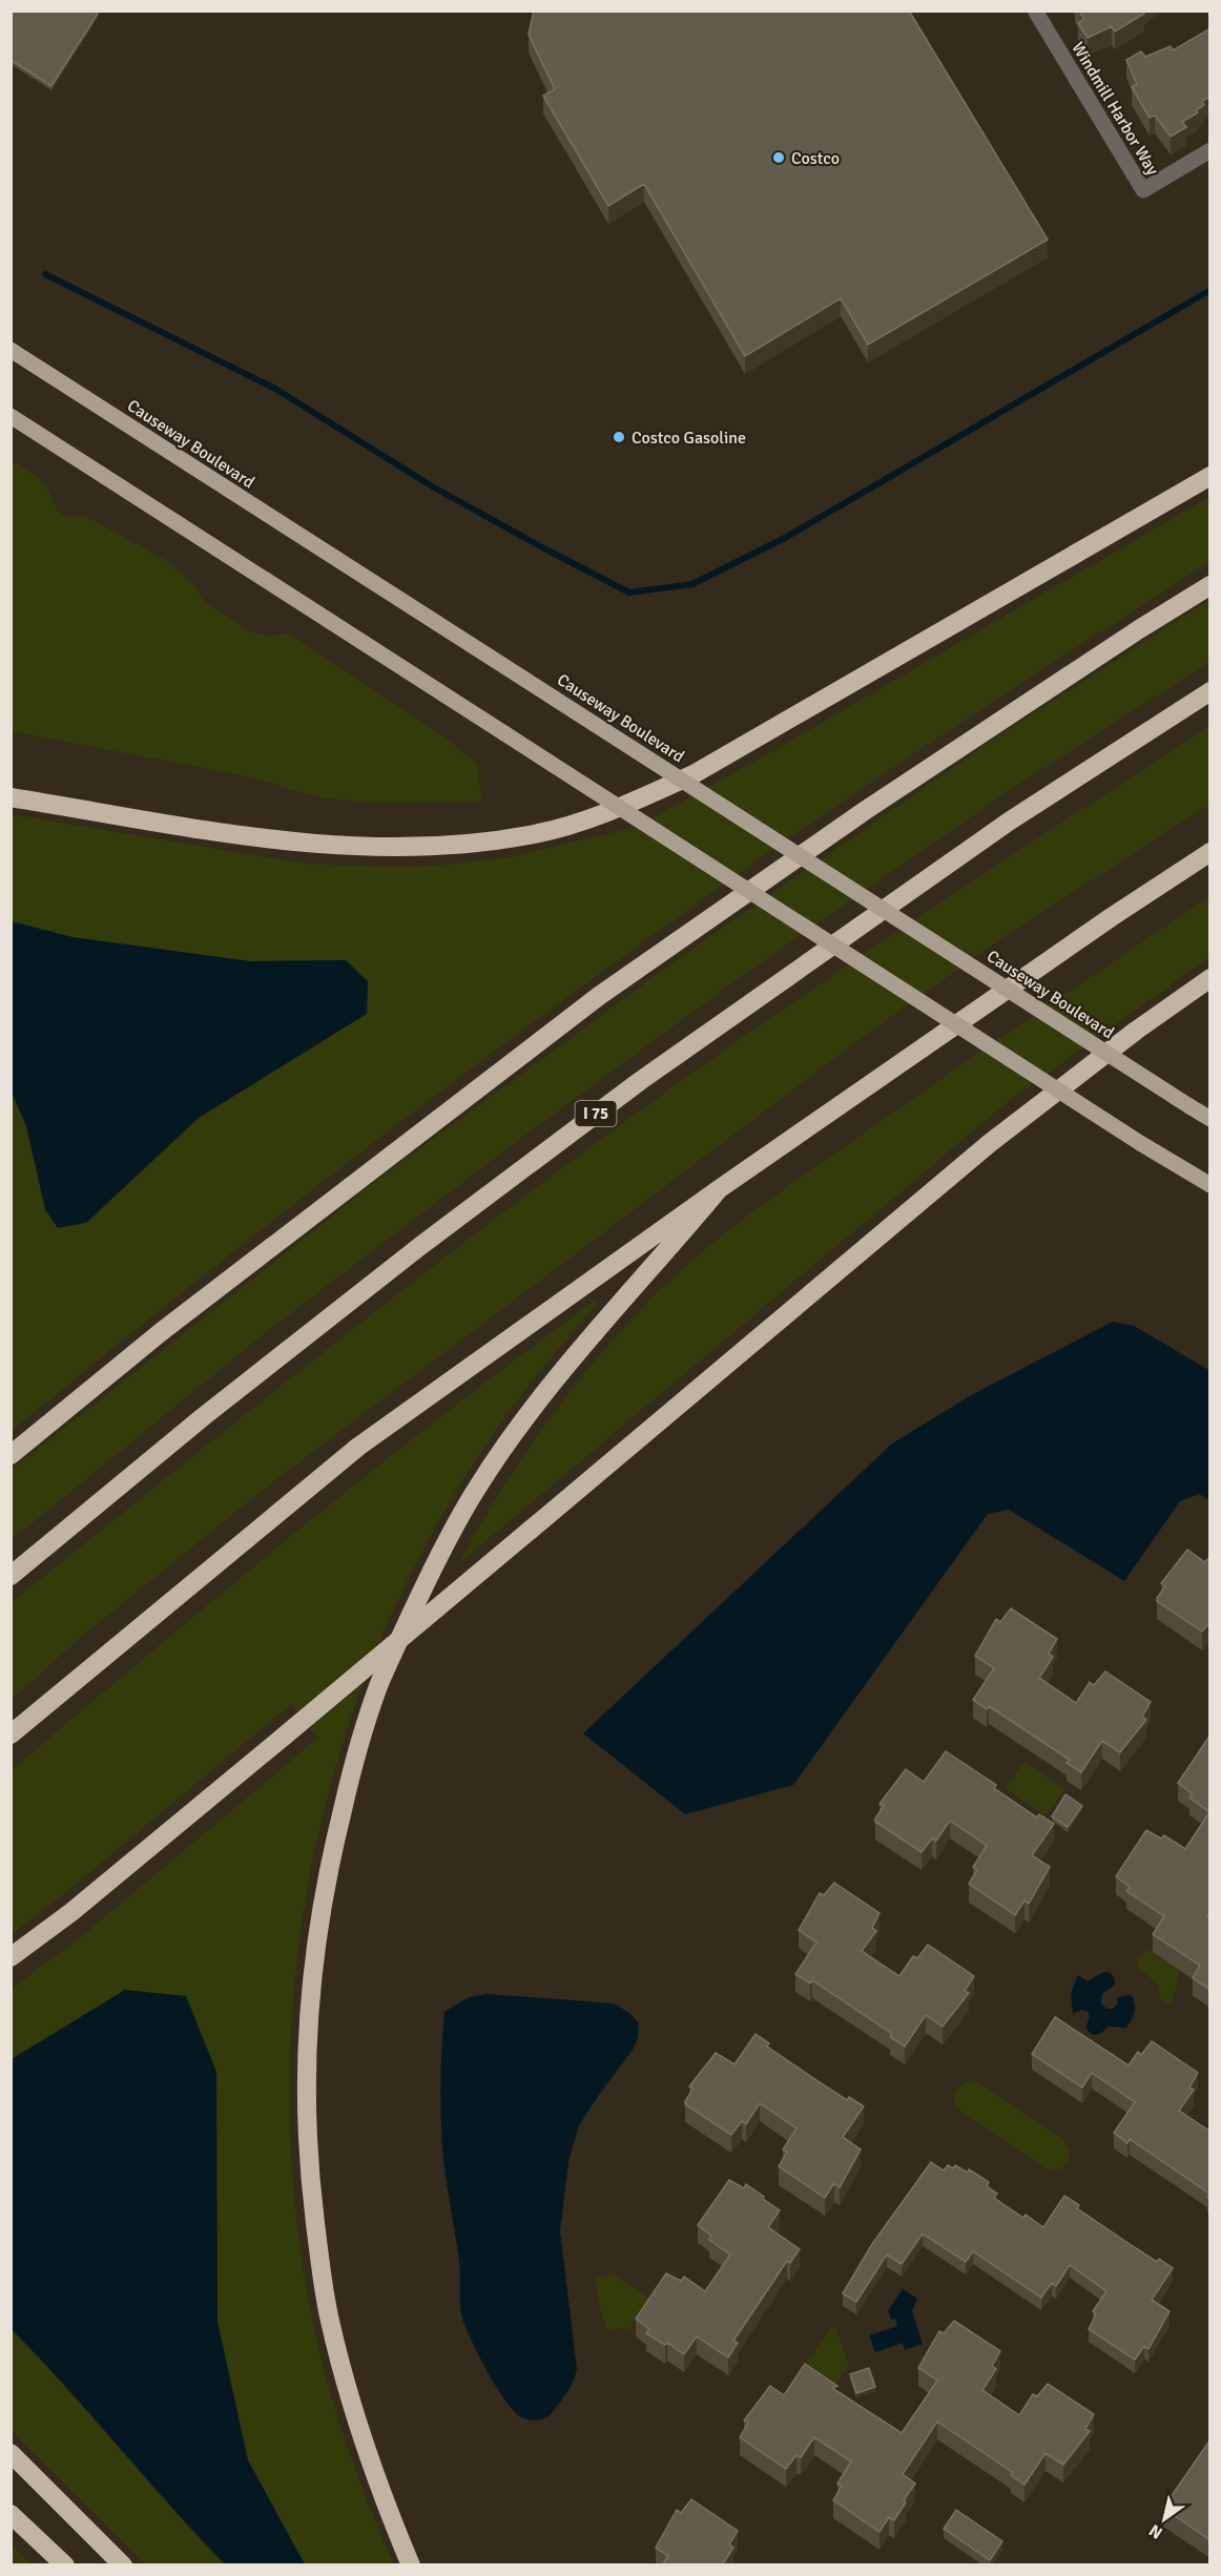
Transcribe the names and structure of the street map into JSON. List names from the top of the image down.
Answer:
{
  "streets": {
    "highway": ["I 75"],
    "main road": ["Causeway Boulevard"],
    "street": ["Windmill Harbor Way"]
  },
  "places": ["Costco", "Costco Gasoline"],
  "north": "bottom left"
}
